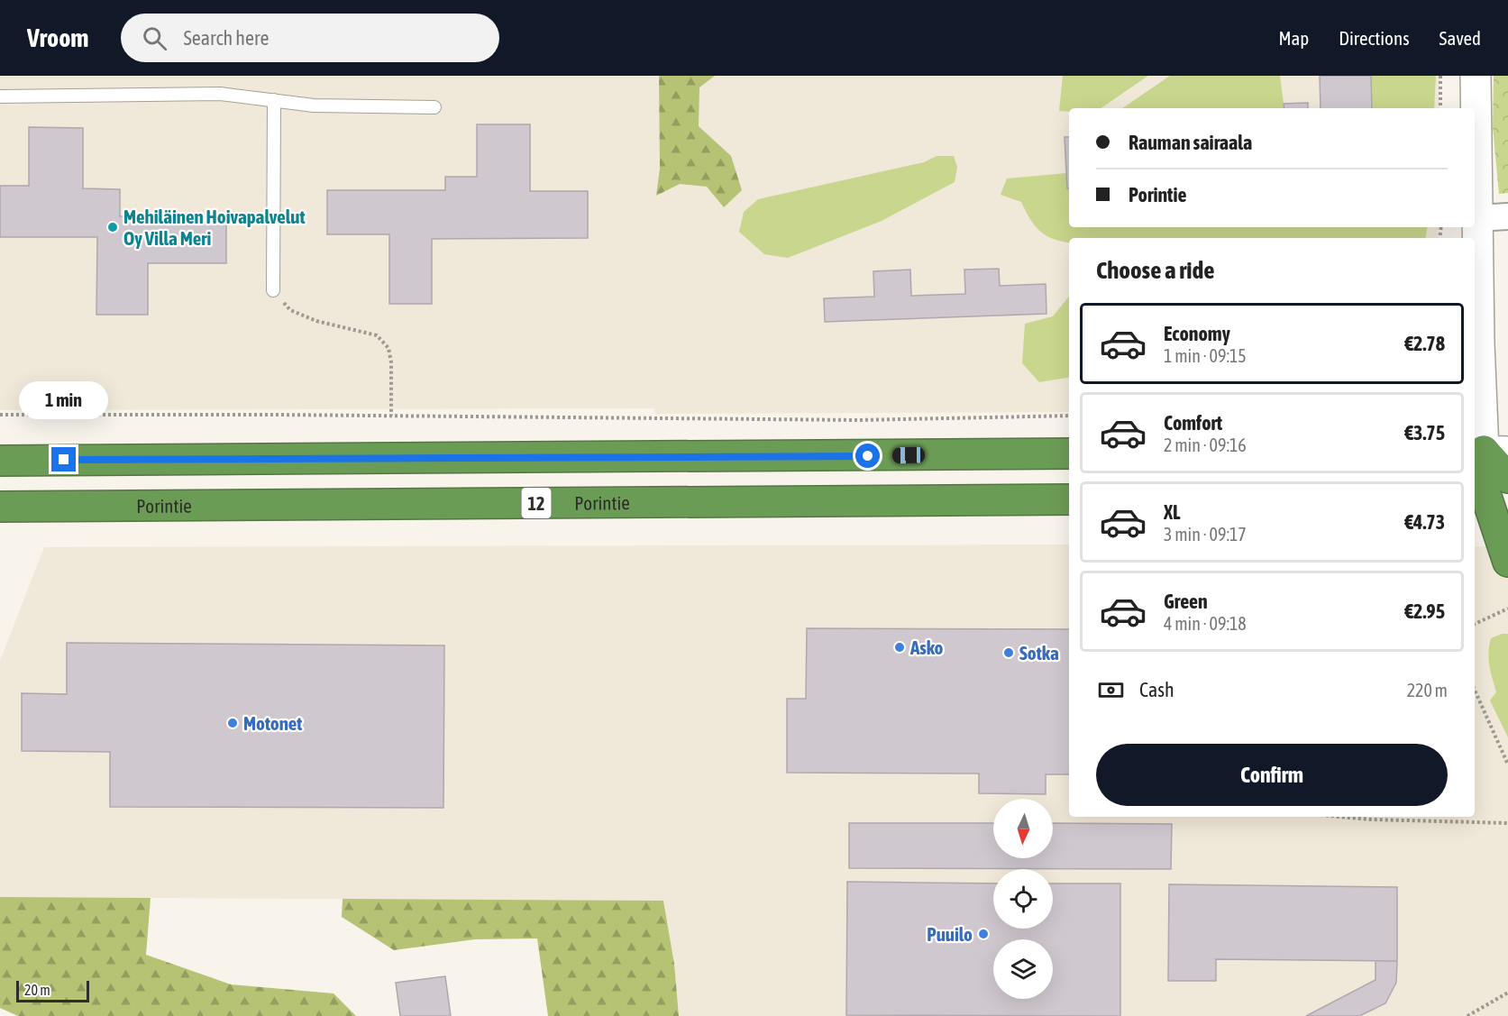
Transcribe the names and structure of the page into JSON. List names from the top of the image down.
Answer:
{
  "streets": {
    "highway": ["12", "Porintie"]
  },
  "places": [
    "Mehiläinen Hoivapalvelut Oy Villa Meri",
    "Asko",
    "Sotka",
    "Motonet",
    "Puuilo"
  ],
  "scale_bar": "20 m",
  "north": "bottom",
  "page": {
    "header": "Vroom",
    "search": "Search here",
    "nav": ["Map", "Directions", "Saved"],
    "banner": ["Rauman sairaala", "Porintie"],
    "heading": "Choose a ride",
    "list": [
      {
        "name": "Economy",
        "note": "1 min · 09:15",
        "value": "€2.78"
      },
      {
        "name": "Comfort",
        "note": "2 min · 09:16",
        "value": "€3.75"
      },
      {
        "name": "XL",
        "note": "3 min · 09:17",
        "value": "€4.73"
      },
      {
        "name": "Green",
        "note": "4 min · 09:18",
        "value": "€2.95"
      }
    ],
    "bubble": "1 min",
    "pay": ["Cash", "220 m"],
    "buttons": "Confirm",
    "scale": "20 m"
  }
}
